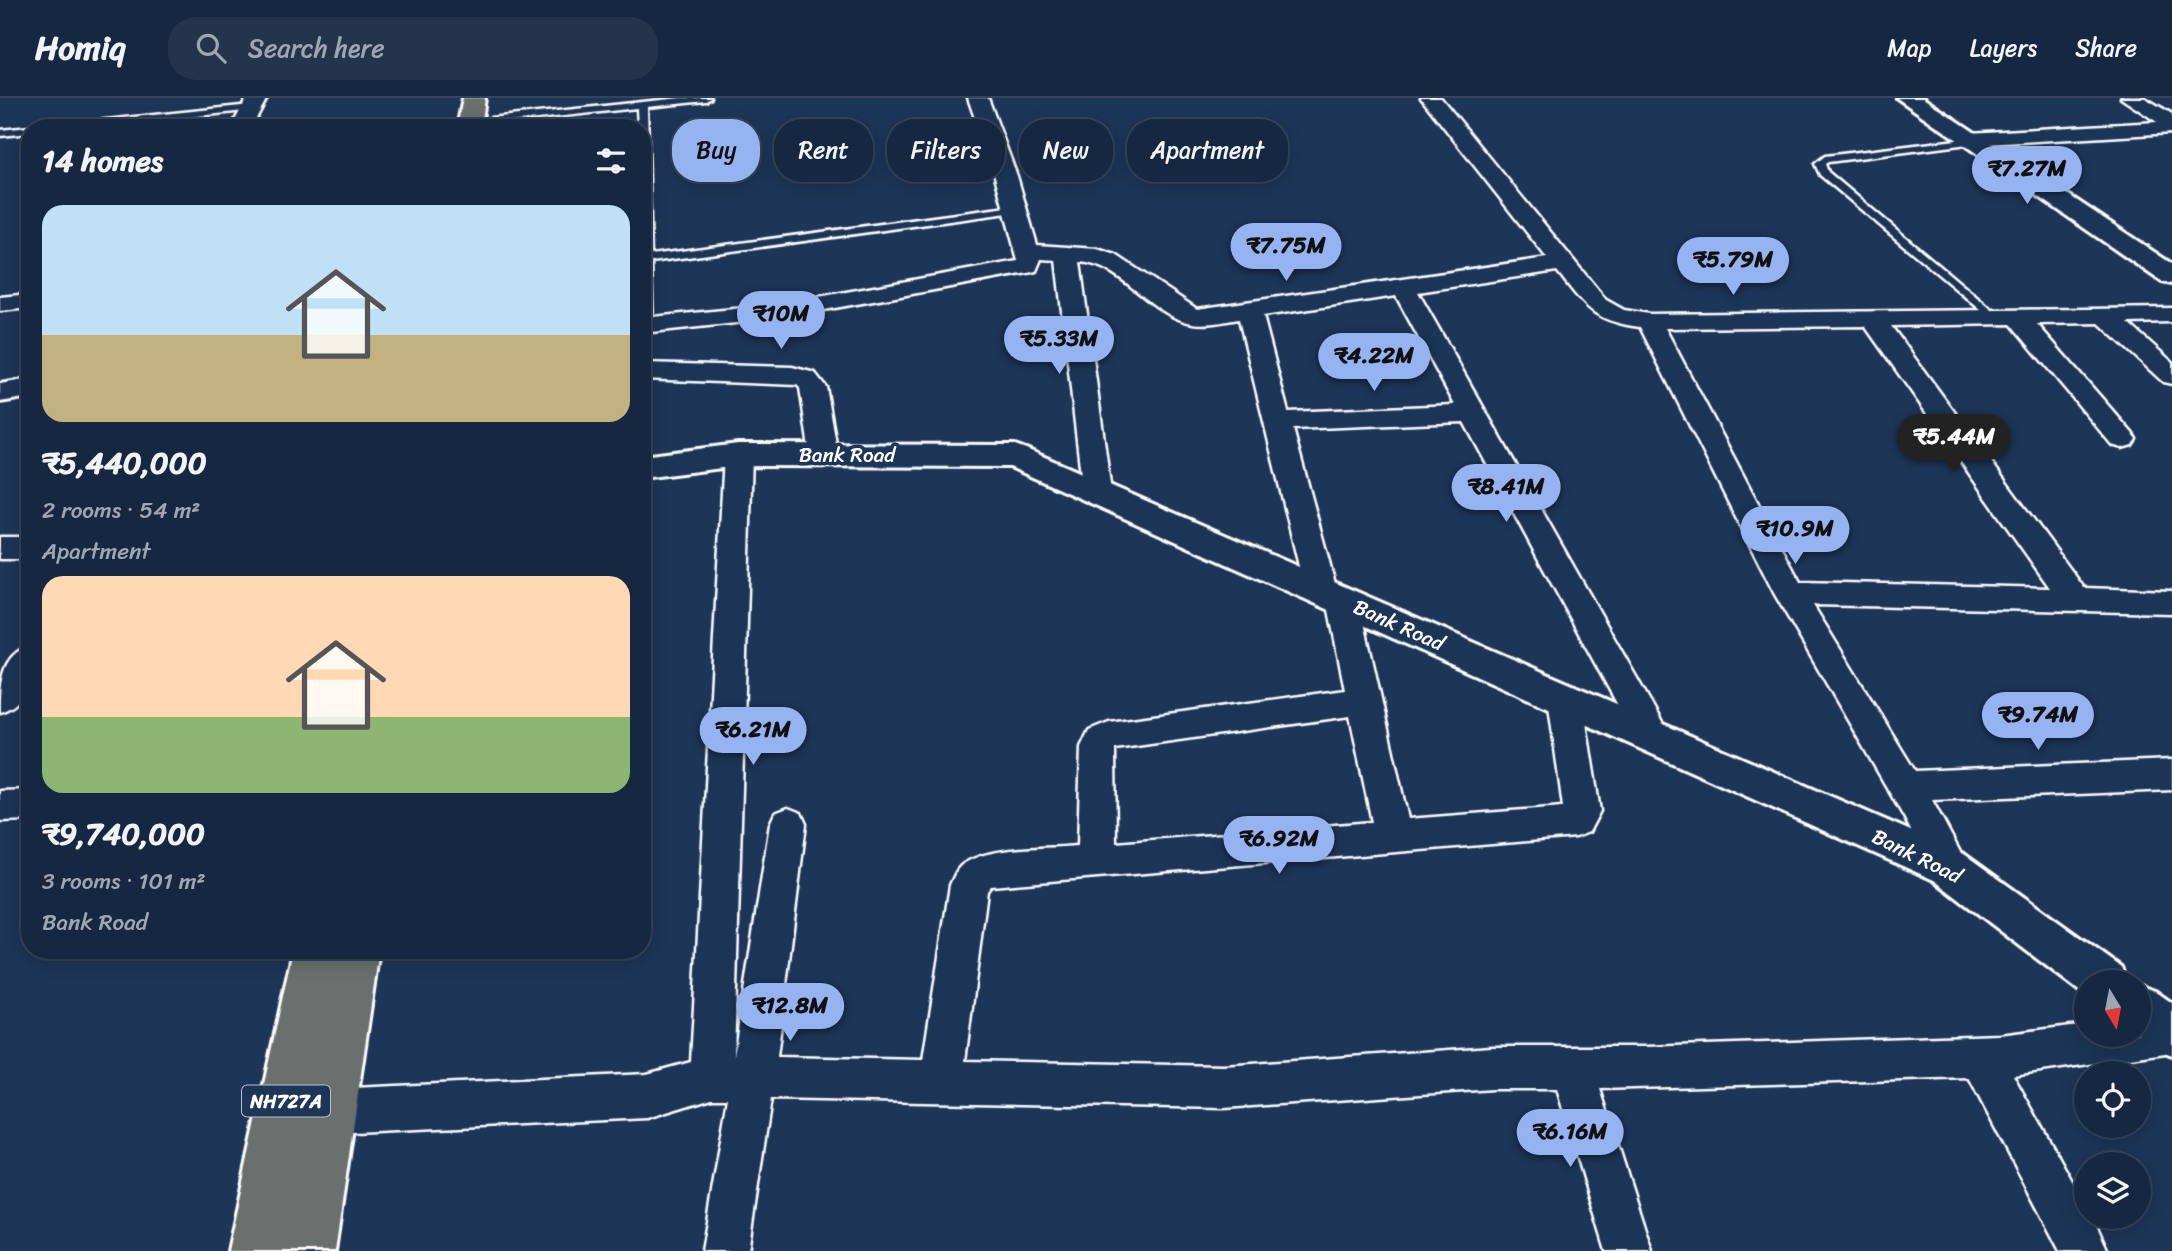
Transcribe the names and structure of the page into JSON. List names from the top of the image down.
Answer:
{
  "streets": {
    "highway": ["NH727A"],
    "street": ["Bank Road"]
  },
  "north": "bottom",
  "page": {
    "header": "Homiq",
    "search": "Search here",
    "nav": ["Map", "Layers", "Share"],
    "chip": [
      "Buy",
      "Rent",
      "Filters",
      "New",
      "Apartment"
    ],
    "heading": "14 homes",
    "price": [
      "₹7.27M",
      "₹7.75M",
      "₹5.79M",
      "₹10M",
      "₹5.33M",
      "₹4.22M",
      "₹5.44M",
      "₹8.41M",
      "₹10.9M",
      "₹9.74M",
      "₹6.21M",
      "₹6.92M",
      "₹12.8M",
      "₹6.16M"
    ],
    "list": [
      {
        "name": "₹5,440,000",
        "note": "2 rooms · 54 m² · Apartment"
      },
      {
        "name": "₹9,740,000",
        "note": "3 rooms · 101 m² · Bank Road"
      }
    ]
  }
}
